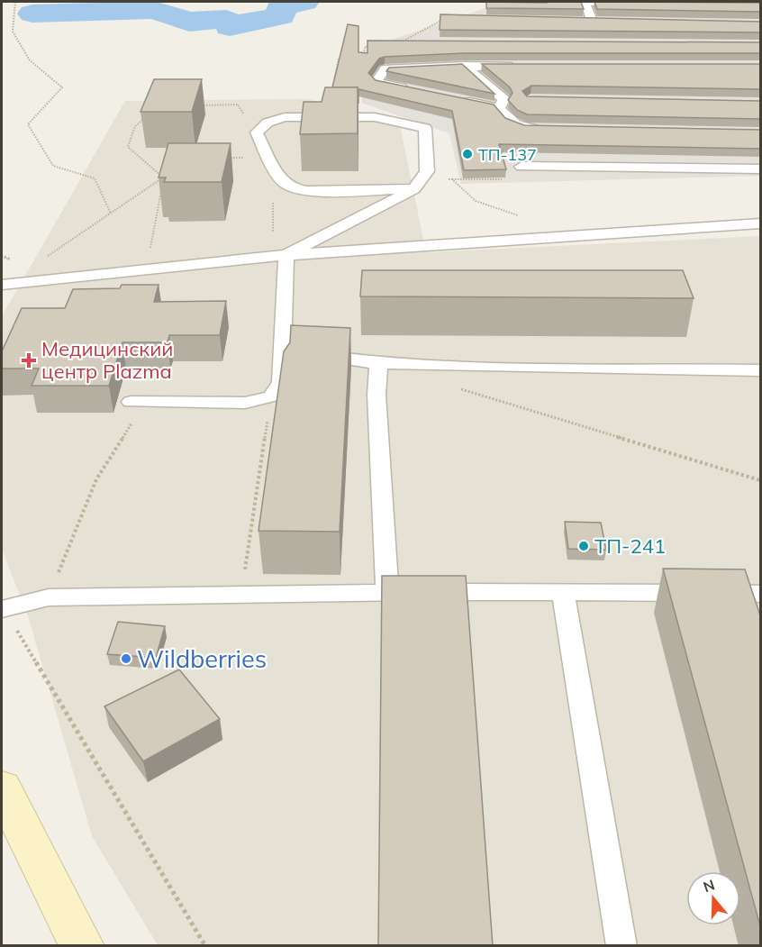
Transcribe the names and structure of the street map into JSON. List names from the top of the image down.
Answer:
{
  "places": {
    "other": ["ТП-137", "ТП-241", "Wildberries"],
    "health": ["Медицинский центр Plazma"]
  },
  "north": "top"
}
